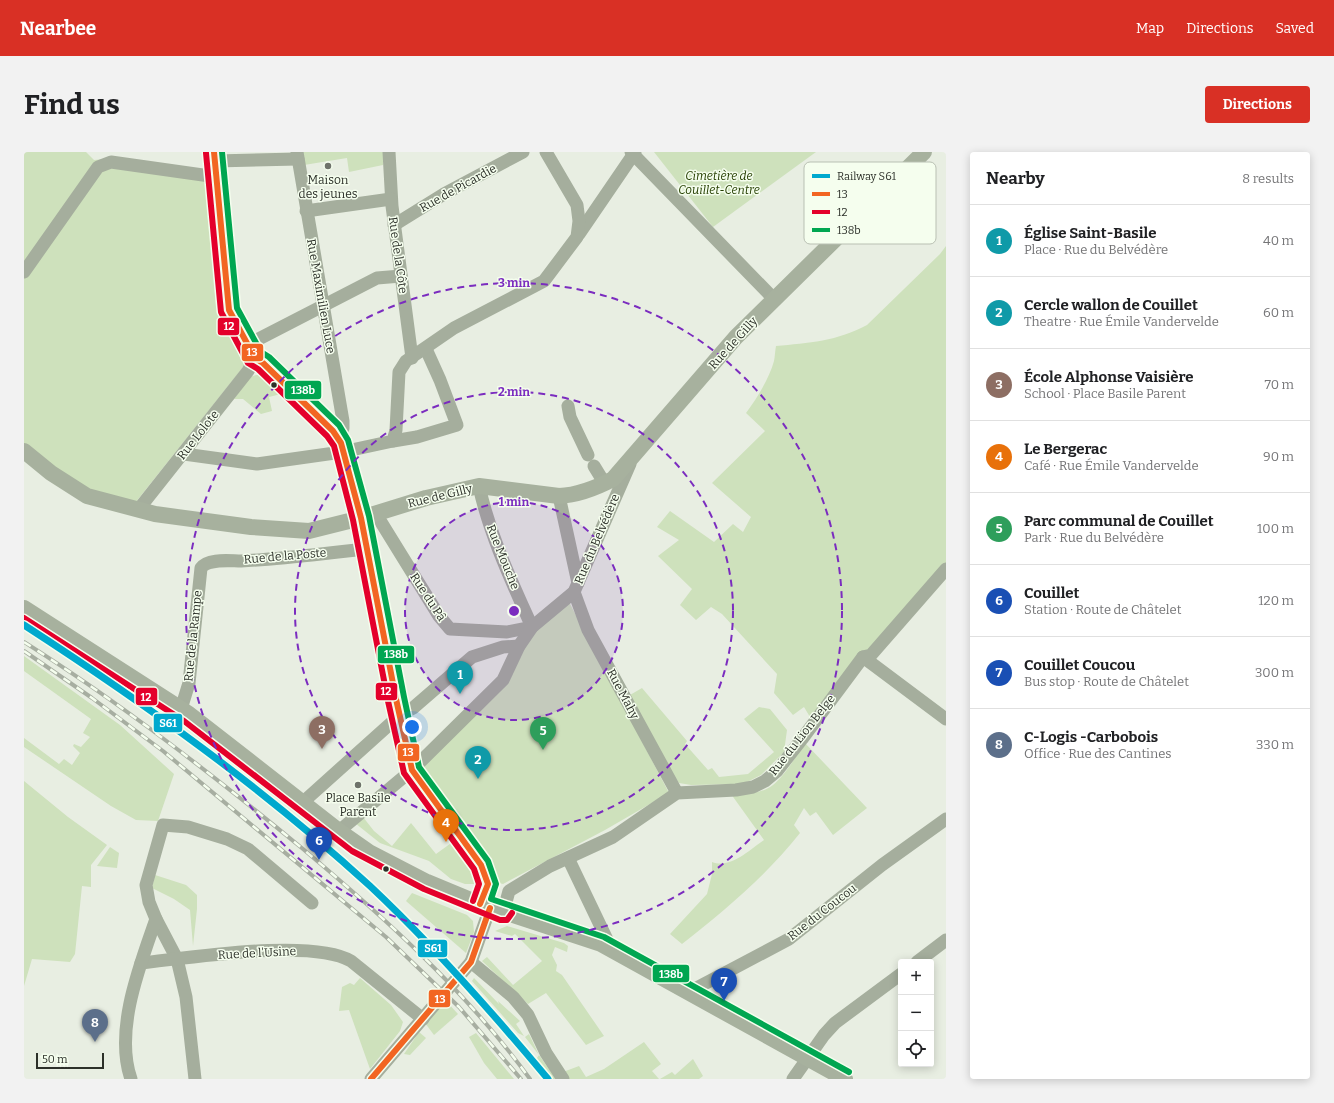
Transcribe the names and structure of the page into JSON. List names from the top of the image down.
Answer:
{
  "streets": {
    "main road": ["Rue de Gilly"],
    "street": [
      "Rue de Picardie",
      "Rue de la Côte",
      "Rue Maximilien Luce",
      "Rue Lolote",
      "Rue du Belvédère",
      "Rue de la Poste",
      "Rue Mouche",
      "Rue du Pâ",
      "Rue de la Rampe",
      "Rue Mahy",
      "Rue du Lion Belge",
      "Rue du Coucou",
      "Rue de l'Usine"
    ]
  },
  "crossings": [
    ["Rue de Picardie", "Rue de la Côte"],
    ["Rue de Gilly", "Rue Lolote"],
    ["Rue de Gilly", "Rue du Belvédère"],
    ["Rue de Gilly", "Rue Mouche"],
    ["Rue de Gilly", "Rue du Pâ"],
    ["Rue de Gilly", "Rue Mahy"],
    ["Rue du Belvédère", "Rue Mouche"],
    ["Rue du Belvédère", "Rue du Pâ"],
    ["Rue du Belvédère", "Rue Mahy"],
    ["Rue de la Poste", "Rue de la Rampe"],
    ["Rue Mouche", "Rue du Pâ"],
    ["Rue Mahy", "Rue du Lion Belge"]
  ],
  "parks": ["Cimetière de Couillet-Centre"],
  "places": ["Maison des jeunes", "Place Basile Parent"],
  "lines": [
    "transit line 13",
    "transit line 138b",
    "transit line 12",
    "rail line S61"
  ],
  "legend": [
    "Railway S61",
    "13",
    "12",
    "138b"
  ],
  "scale_bar": "50 m",
  "page": {
    "header": "Nearbee",
    "nav": ["Map", "Directions", "Saved"],
    "buttons": "Directions",
    "title": "Find us",
    "heading": ["Nearby", "8 results"],
    "list": [
      {
        "mark": "1",
        "name": "Église Saint-Basile",
        "note": "Place · Rue du Belvédère",
        "value": "40 m"
      },
      {
        "mark": "2",
        "name": "Cercle wallon de Couillet",
        "note": "Theatre · Rue Émile Vandervelde",
        "value": "60 m"
      },
      {
        "mark": "3",
        "name": "École Alphonse Vaisière",
        "note": "School · Place Basile Parent",
        "value": "70 m"
      },
      {
        "mark": "4",
        "name": "Le Bergerac",
        "note": "Café · Rue Émile Vandervelde",
        "value": "90 m"
      },
      {
        "mark": "5",
        "name": "Parc communal de Couillet",
        "note": "Park · Rue du Belvédère",
        "value": "100 m"
      },
      {
        "mark": "6",
        "name": "Couillet",
        "note": "Station · Route de Châtelet",
        "value": "120 m"
      },
      {
        "mark": "7",
        "name": "Couillet Coucou",
        "note": "Bus stop · Route de Châtelet",
        "value": "300 m"
      },
      {
        "mark": "8",
        "name": "C-Logis -Carbobois",
        "note": "Office · Rue des Cantines",
        "value": "330 m"
      }
    ],
    "pins": [
      "1",
      "3",
      "5",
      "2",
      "4",
      "6",
      "7",
      "8"
    ],
    "map_buttons": ["+", "−"],
    "scale": "50 m"
  },
  "rings": ["3 min", "2 min", "1 min"]
}
